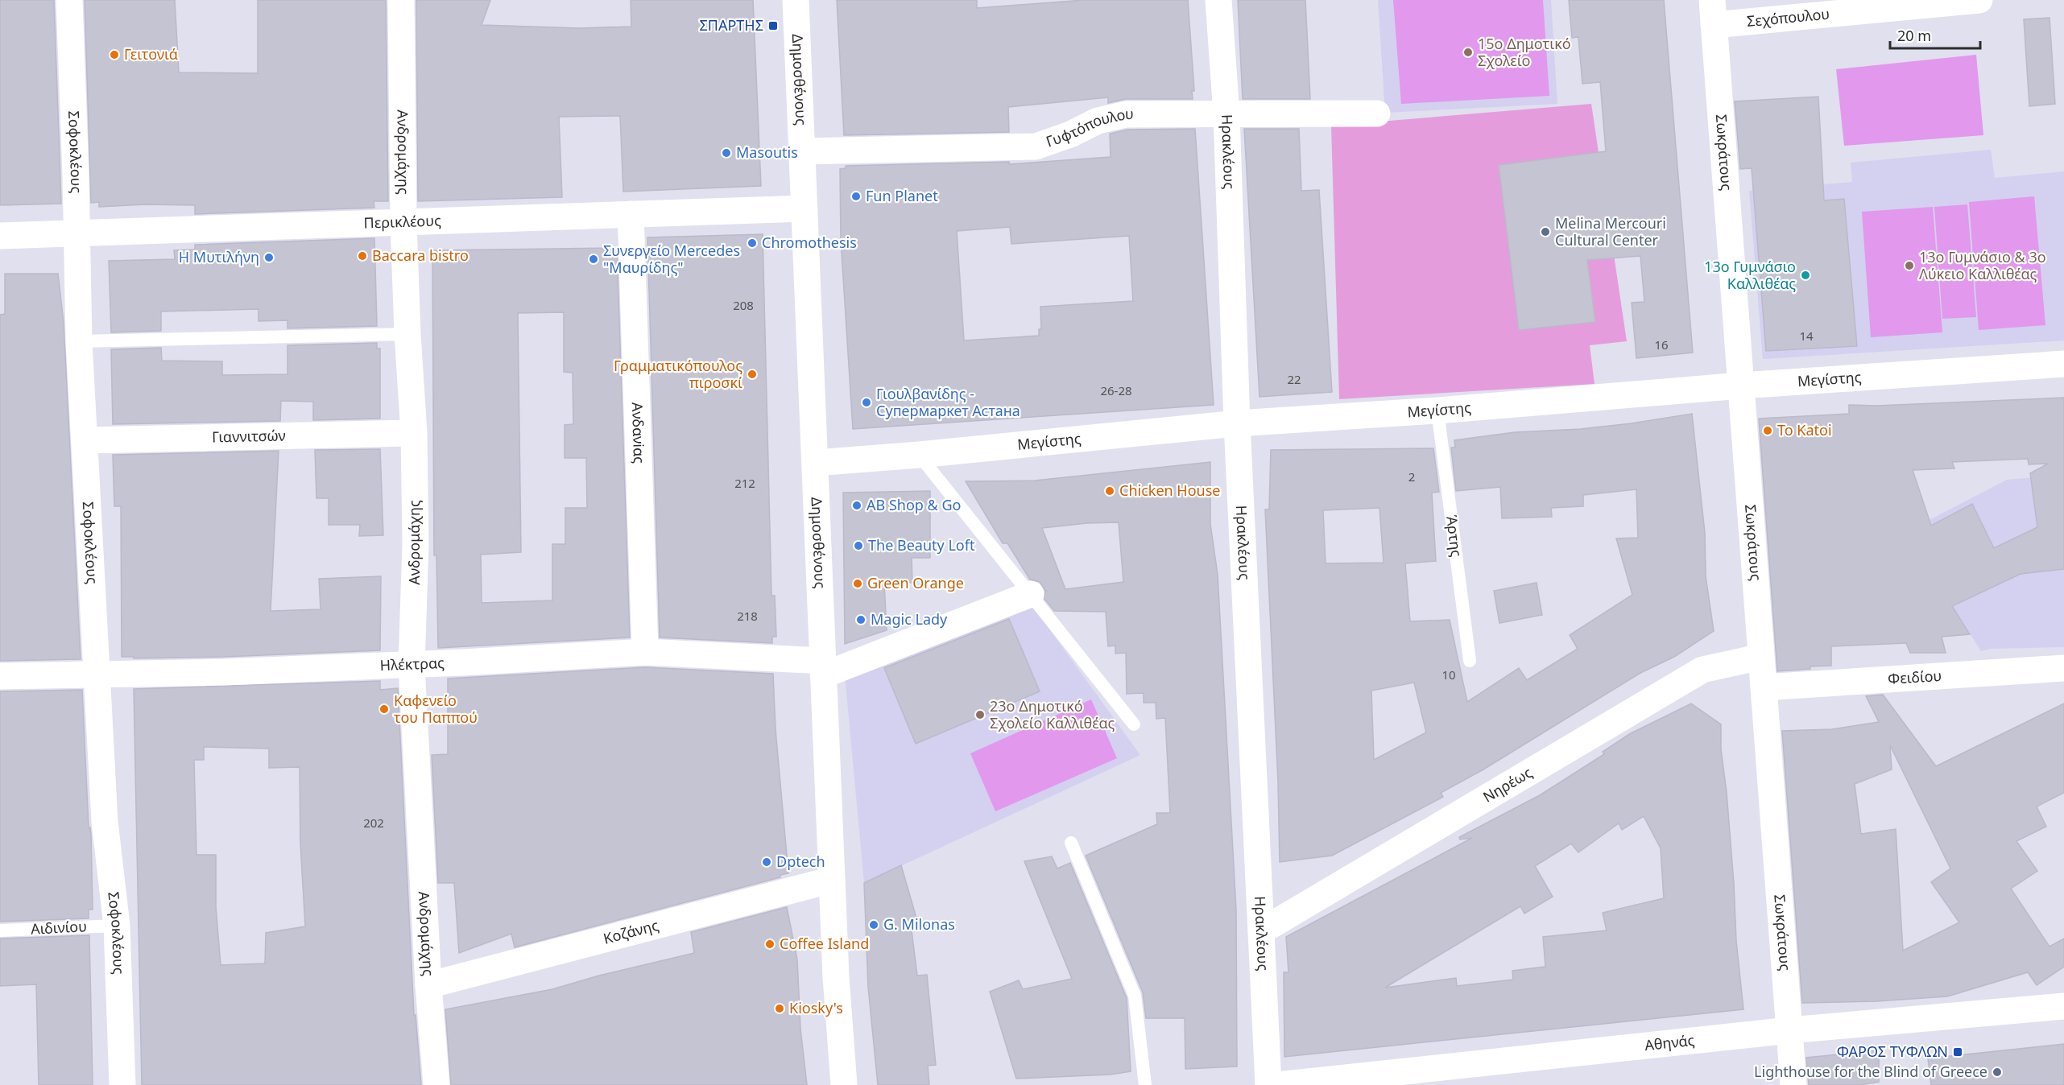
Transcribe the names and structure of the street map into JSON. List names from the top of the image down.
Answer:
{
  "streets": {
    "street": [
      "Σεχόπουλου",
      "Δημοσθένους",
      "Γυφτόπουλου",
      "Ηρακλέους",
      "Σοφοκλέους",
      "Ανδρομάχης",
      "Σωκράτους",
      "Περικλέους",
      "Μεγίστης",
      "Ανδανiας",
      "Γιαννιτσών",
      "Ηλέκτρας",
      "Φειδίου",
      "Νηρέως",
      "Κοζάνης",
      "Αθηνάς"
    ],
    "lane": ["Άρτης", "Αιδινίου"]
  },
  "crossings": [
    ["Σεχόπουλου", "Σωκράτους"],
    ["Δημοσθένους", "Γυφτόπουλου"],
    ["Δημοσθένους", "Περικλέους"],
    ["Δημοσθένους", "Μεγίστης"],
    ["Δημοσθένους", "Ηλέκτρας"],
    ["Δημοσθένους", "Κοζάνης"],
    ["Γυφτόπουλου", "Ηρακλέους"],
    ["Ηρακλέους", "Μεγίστης"],
    ["Ηρακλέους", "Νηρέως"],
    ["Σοφοκλέους", "Περικλέους"],
    ["Σοφοκλέους", "Γιαννιτσών"],
    ["Σοφοκλέους", "Ηλέκτρας"],
    ["Σοφοκλέους", "Αιδινίου"],
    ["Ανδρομάχης", "Περικλέους"],
    ["Ανδρομάχης", "Γιαννιτσών"],
    ["Ανδρομάχης", "Ηλέκτρας"],
    ["Ανδρομάχης", "Κοζάνης"],
    ["Σωκράτους", "Μεγίστης"],
    ["Σωκράτους", "Φειδίου"],
    ["Σωκράτους", "Νηρέως"],
    ["Σωκράτους", "Αθηνάς"],
    ["Περικλέους", "Ανδανiας"],
    ["Μεγίστης", "Άρτης"],
    ["Ανδανiας", "Ηλέκτρας"]
  ],
  "places": {
    "transit": ["ΣΠΑΡΤΗΣ", "ΦΑΡΟΣ ΤΥΦΛΩΝ"],
    "other": [
      "15ο Δημοτικό Σχολείο",
      "Γειτονιά",
      "Masoutis",
      "Fun Planet",
      "Melina Mercouri Cultural Center",
      "Chromothesis",
      "Baccara bistro",
      "Η Μυτιλήνη",
      "Συνεργείο Mercedes \"Μαυρίδης\"",
      "13ο Γυμνάσιο & 3ο Λύκειο Καλλιθέας",
      "13ο Γυμνάσιο Καλλιθέας",
      "Γραμματικόπουλος πιροσκί",
      "Γιουλβανίδης - Супермаркет Астана",
      "To Katoi",
      "Chicken House",
      "AB Shop & Go",
      "The Beauty Loft",
      "Green Orange",
      "Magic Lady",
      "Καφενείο του Παππού",
      "23ο Δημοτικό Σχολείο Καλλιθέας",
      "Dptech",
      "G. Milonas",
      "Coffee Island",
      "Kiosky's",
      "Lighthouse for the Blind of Greece"
    ]
  },
  "house_numbers": [
    "208",
    "14",
    "16",
    "22",
    "26-28",
    "2",
    "212",
    "218",
    "10",
    "202"
  ],
  "scale_bar": "20 m"
}
